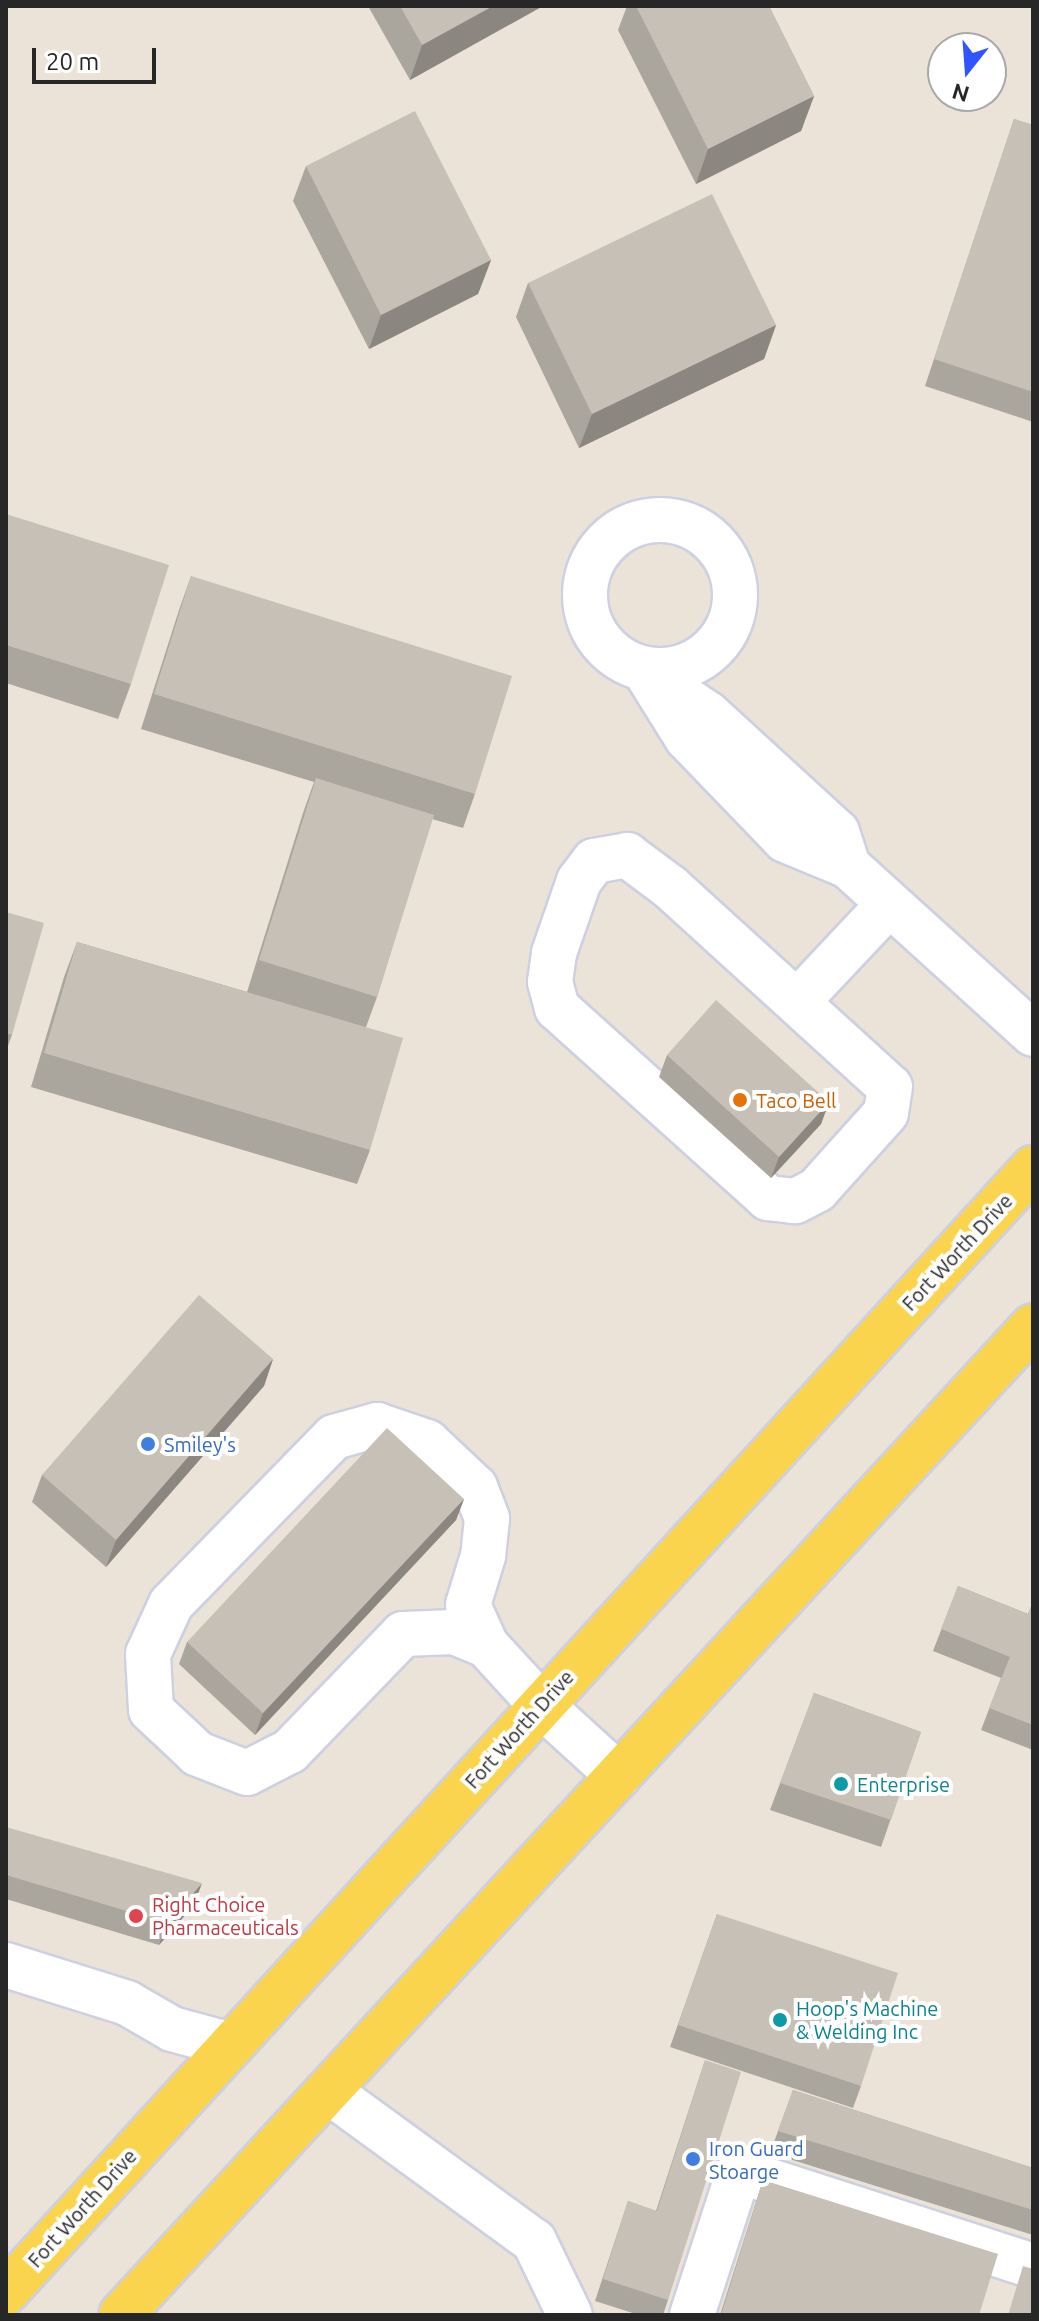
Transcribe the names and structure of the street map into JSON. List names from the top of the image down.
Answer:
{
  "streets": {
    "main road": ["Fort Worth Drive"]
  },
  "places": [
    "Taco Bell",
    "Smiley's",
    "Enterprise",
    "Right Choice Pharmaceuticals",
    "Hoop's Machine & Welding Inc",
    "Iron Guard Stoarge"
  ],
  "scale_bar": "20 m",
  "north": "bottom"
}
